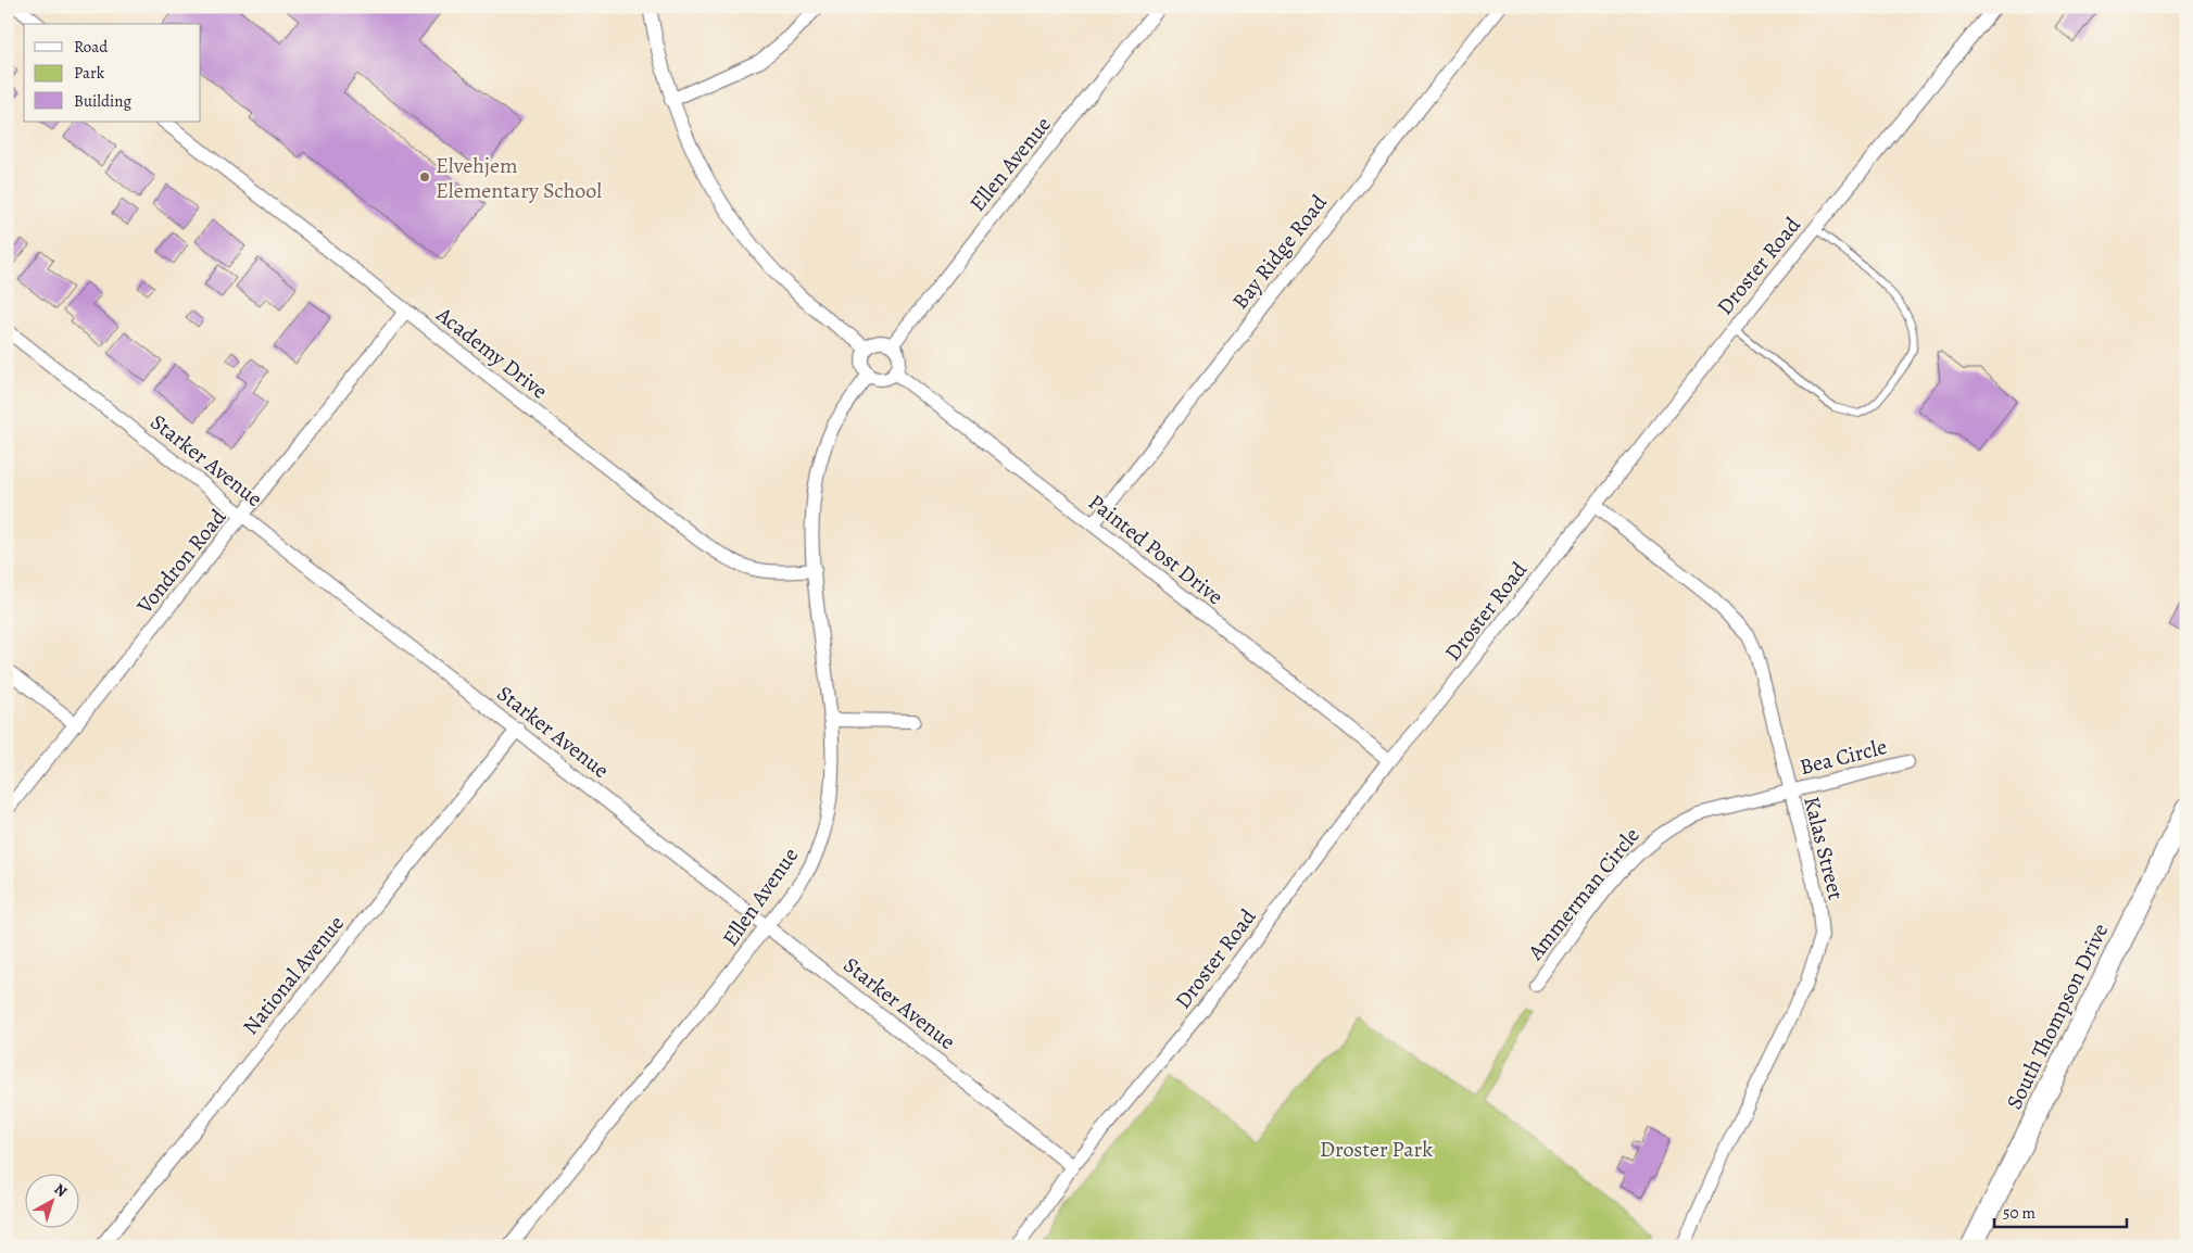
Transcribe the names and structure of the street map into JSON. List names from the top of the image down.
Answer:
{
  "streets": {
    "street": [
      "Ellen Avenue",
      "Bay Ridge Road",
      "Droster Road",
      "Academy Drive",
      "Starker Avenue",
      "Painted Post Drive",
      "Vondron Road",
      "Bea Circle",
      "Kalas Street",
      "Ammerman Circle",
      "National Avenue",
      "South Thompson Drive"
    ]
  },
  "crossings": [
    ["Ellen Avenue", "Academy Drive"],
    ["Ellen Avenue", "Starker Avenue"],
    ["Ellen Avenue", "Painted Post Drive"],
    ["Bay Ridge Road", "Painted Post Drive"],
    ["Droster Road", "Starker Avenue"],
    ["Droster Road", "Painted Post Drive"],
    ["Droster Road", "Kalas Street"],
    ["Academy Drive", "Vondron Road"],
    ["Starker Avenue", "Vondron Road"],
    ["Starker Avenue", "National Avenue"],
    ["Bea Circle", "Kalas Street"],
    ["Bea Circle", "Ammerman Circle"],
    ["Kalas Street", "Ammerman Circle"]
  ],
  "parks": ["Droster Park"],
  "places": ["Elvehjem Elementary School"],
  "legend": ["Road", "Park", "Building"],
  "scale_bar": "50 m",
  "north": "top right"
}
